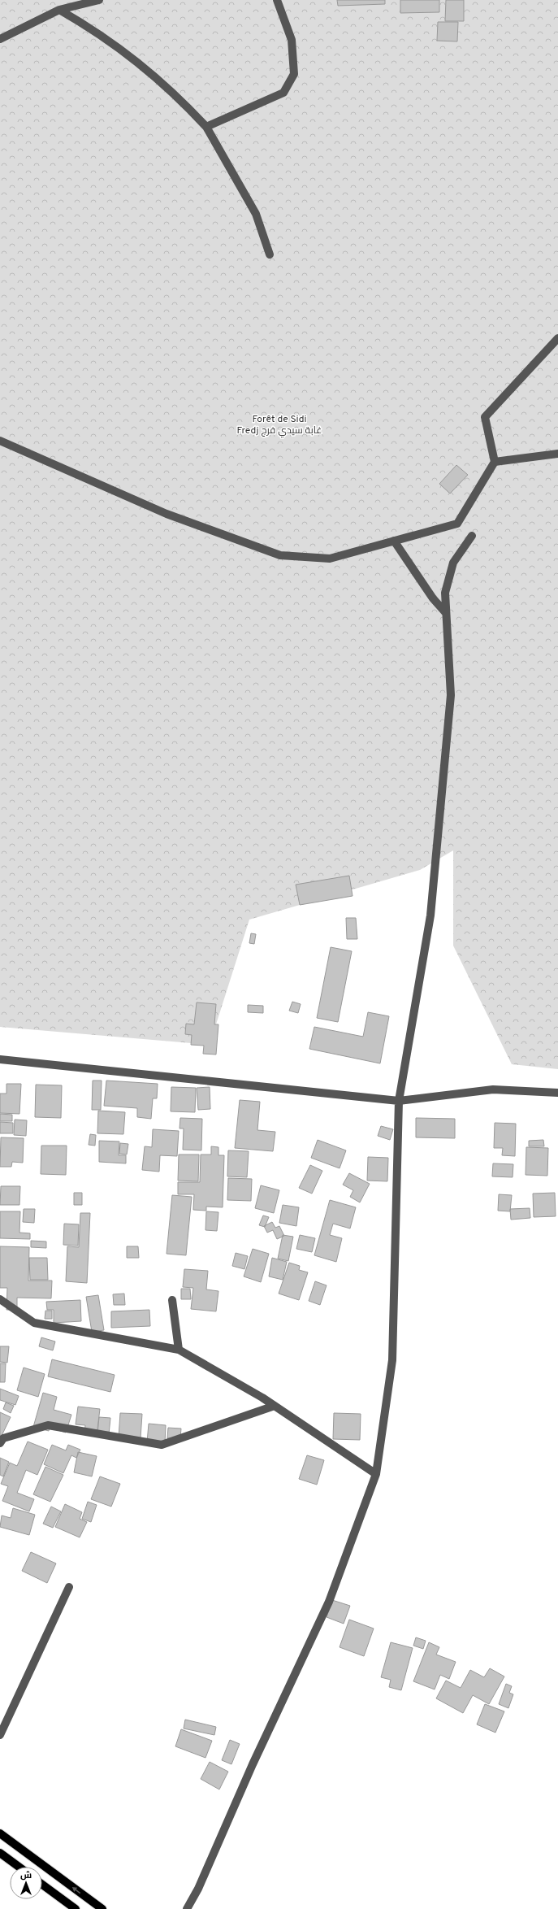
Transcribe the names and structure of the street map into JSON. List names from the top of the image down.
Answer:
{
  "parks": ["Forêt de Sidi Fredj غابة سيدي فرج"],
  "north": "top"
}
